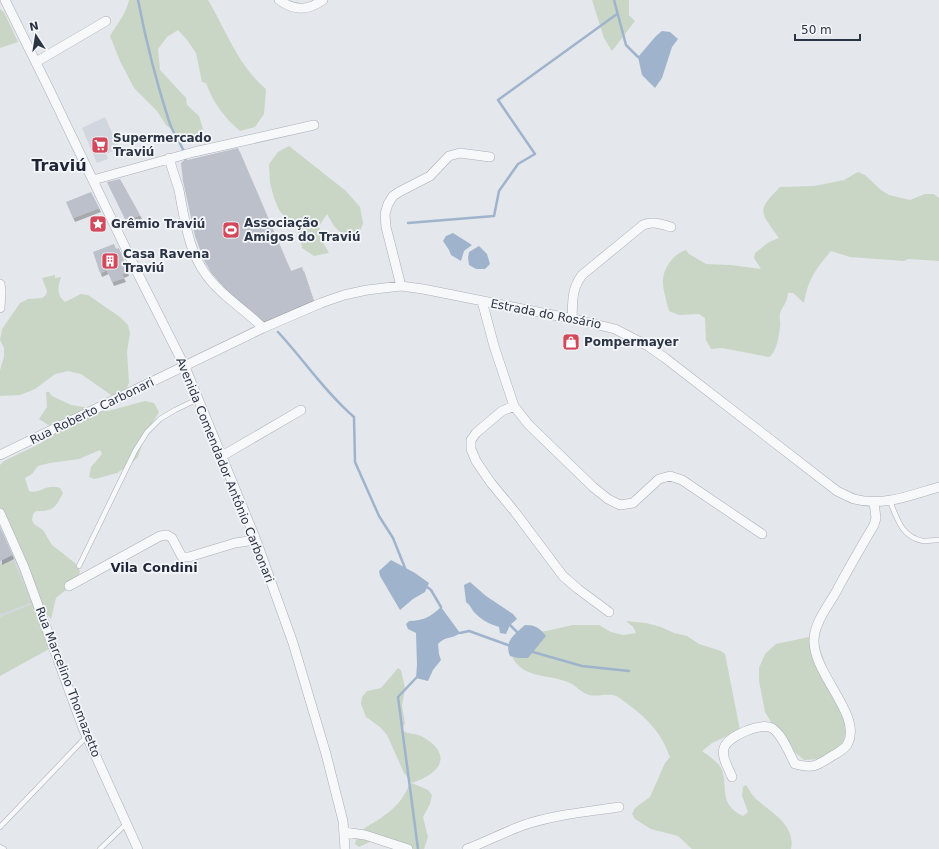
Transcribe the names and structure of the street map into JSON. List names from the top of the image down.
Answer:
{
  "streets": {
    "street": [
      "Estrada do Rosário",
      "Rua Roberto Carbonari",
      "Avenida Comendador Antônio Carbonari",
      "Rua Marcelino Thomazetto"
    ]
  },
  "crossings": [
    ["Estrada do Rosário", "Rua Roberto Carbonari"],
    ["Estrada do Rosário", "Avenida Comendador Antônio Carbonari"],
    ["Rua Roberto Carbonari", "Avenida Comendador Antônio Carbonari"]
  ],
  "districts": ["Traviú", "Vila Condini"],
  "places": {
    "supermarket": ["Supermercado Traviú"],
    "place": ["Grêmio Traviú"],
    "sports": ["Associação Amigos do Traviú"],
    "building": ["Casa Ravena Traviú"],
    "shop": ["Pompermayer"]
  },
  "scale_bar": "50 m",
  "north": "top"
}
